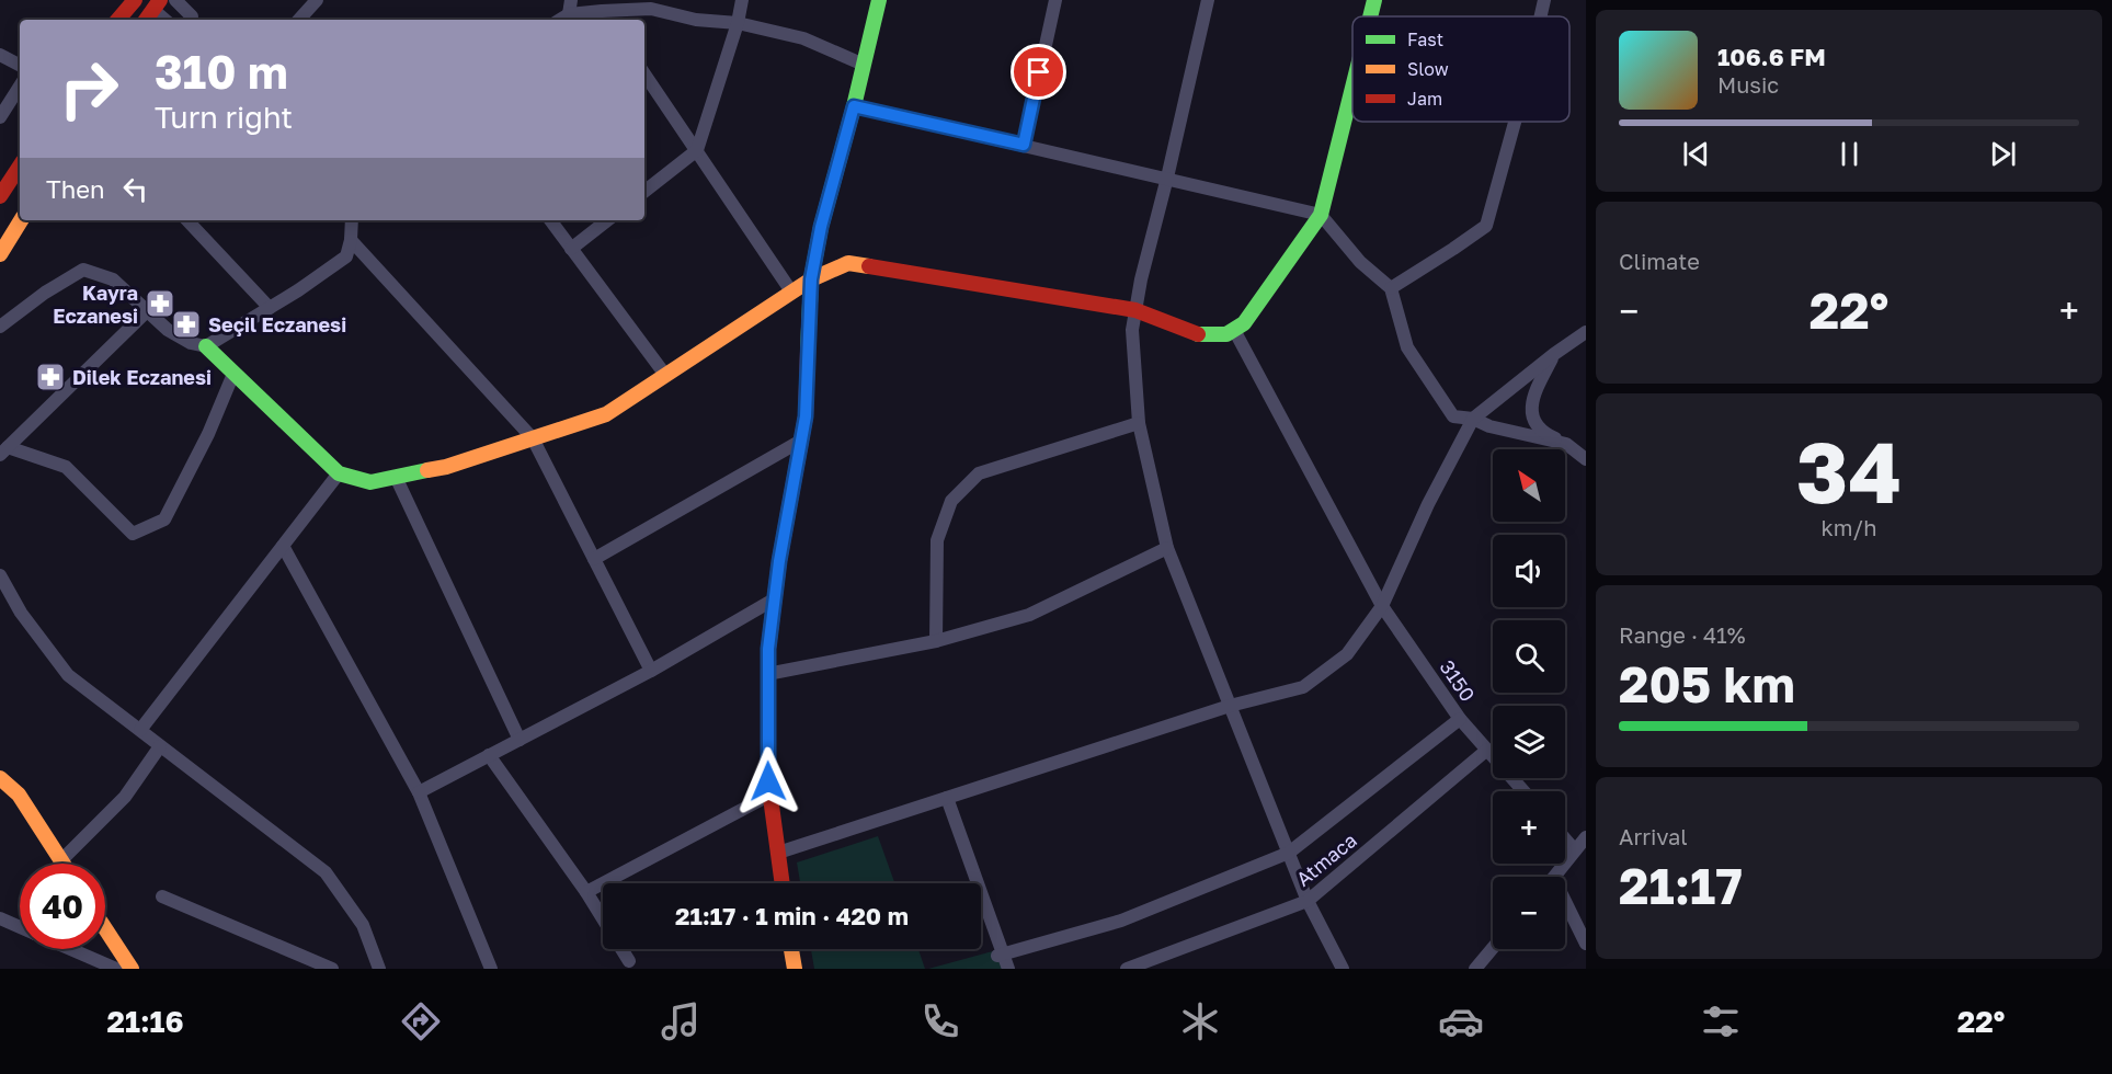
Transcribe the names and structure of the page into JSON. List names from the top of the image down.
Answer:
{
  "streets": {
    "street": ["3150", "Atmaca"]
  },
  "crossings": [
    ["3150", "Atmaca"]
  ],
  "places": {
    "pharmacy": ["Kayra Eczanesi", "Seçil Eczanesi", "Dilek Eczanesi"]
  },
  "legend": ["Fast", "Slow", "Jam"],
  "north": "top left",
  "page": {
    "turn": ["310 m", "Turn right"],
    "song": ["106.6 FM", "Music"],
    "then": "Then",
    "tile": [
      "Climate",
      ["34", "km/h"],
      ["Range · 41%", "205 km"],
      ["Arrival", "21:17"]
    ],
    "heat": ["−", "22°", "+"],
    "map_buttons": ["+", "−"],
    "limit": "40",
    "trip": "21:17 · 1 min · 420 m",
    "tabs": ["21:16", "22°"]
  }
}
